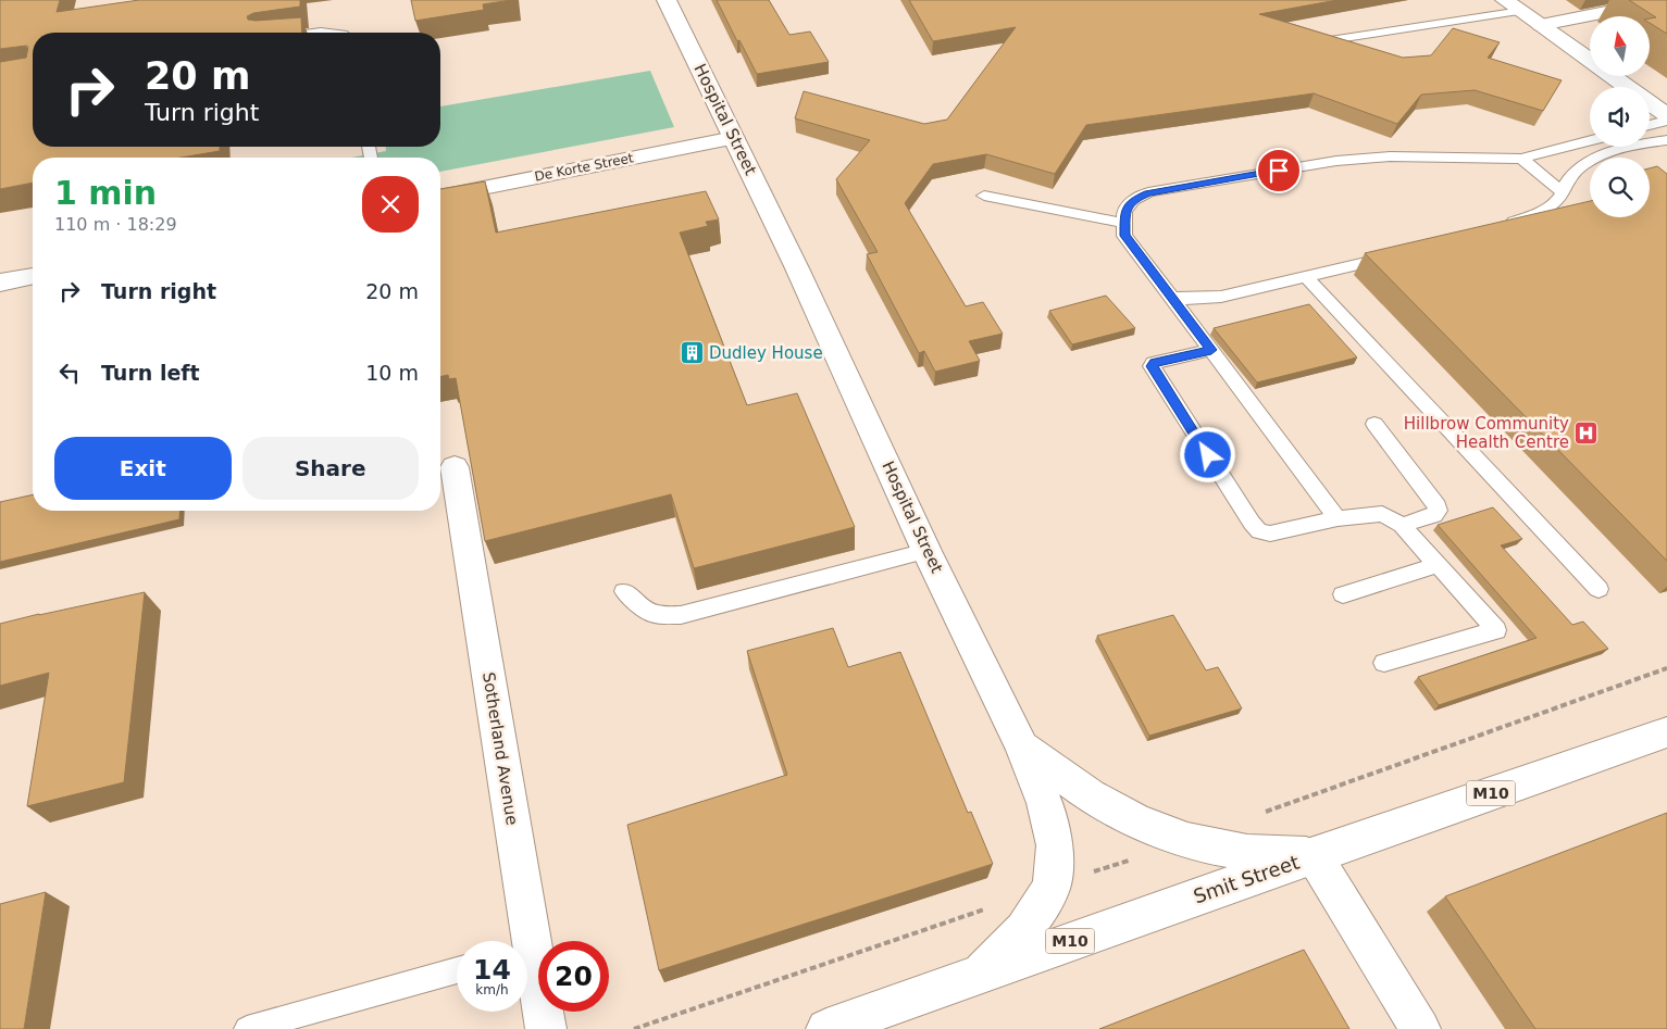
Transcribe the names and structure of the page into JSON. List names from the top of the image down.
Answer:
{
  "streets": {
    "street": [
      "Hospital Street",
      "De Korte Street",
      "Sotherland Avenue",
      "M10",
      "Smit Street"
    ]
  },
  "crossings": [
    ["Hospital Street", "De Korte Street"],
    ["Hospital Street", "Smit Street"]
  ],
  "places": {
    "building": ["Dudley House"],
    "hospital": ["Hillbrow Community Health Centre"]
  },
  "north": "top",
  "page": {
    "turn": ["20 m", "Turn right"],
    "heading": ["1 min", "110 m · 18:29"],
    "list": [
      {
        "name": "Turn right",
        "value": "20 m"
      },
      {
        "name": "Turn left",
        "value": "10 m"
      }
    ],
    "buttons": ["Exit", "Share"],
    "speed": "14 km/h",
    "limit": "20"
  }
}
